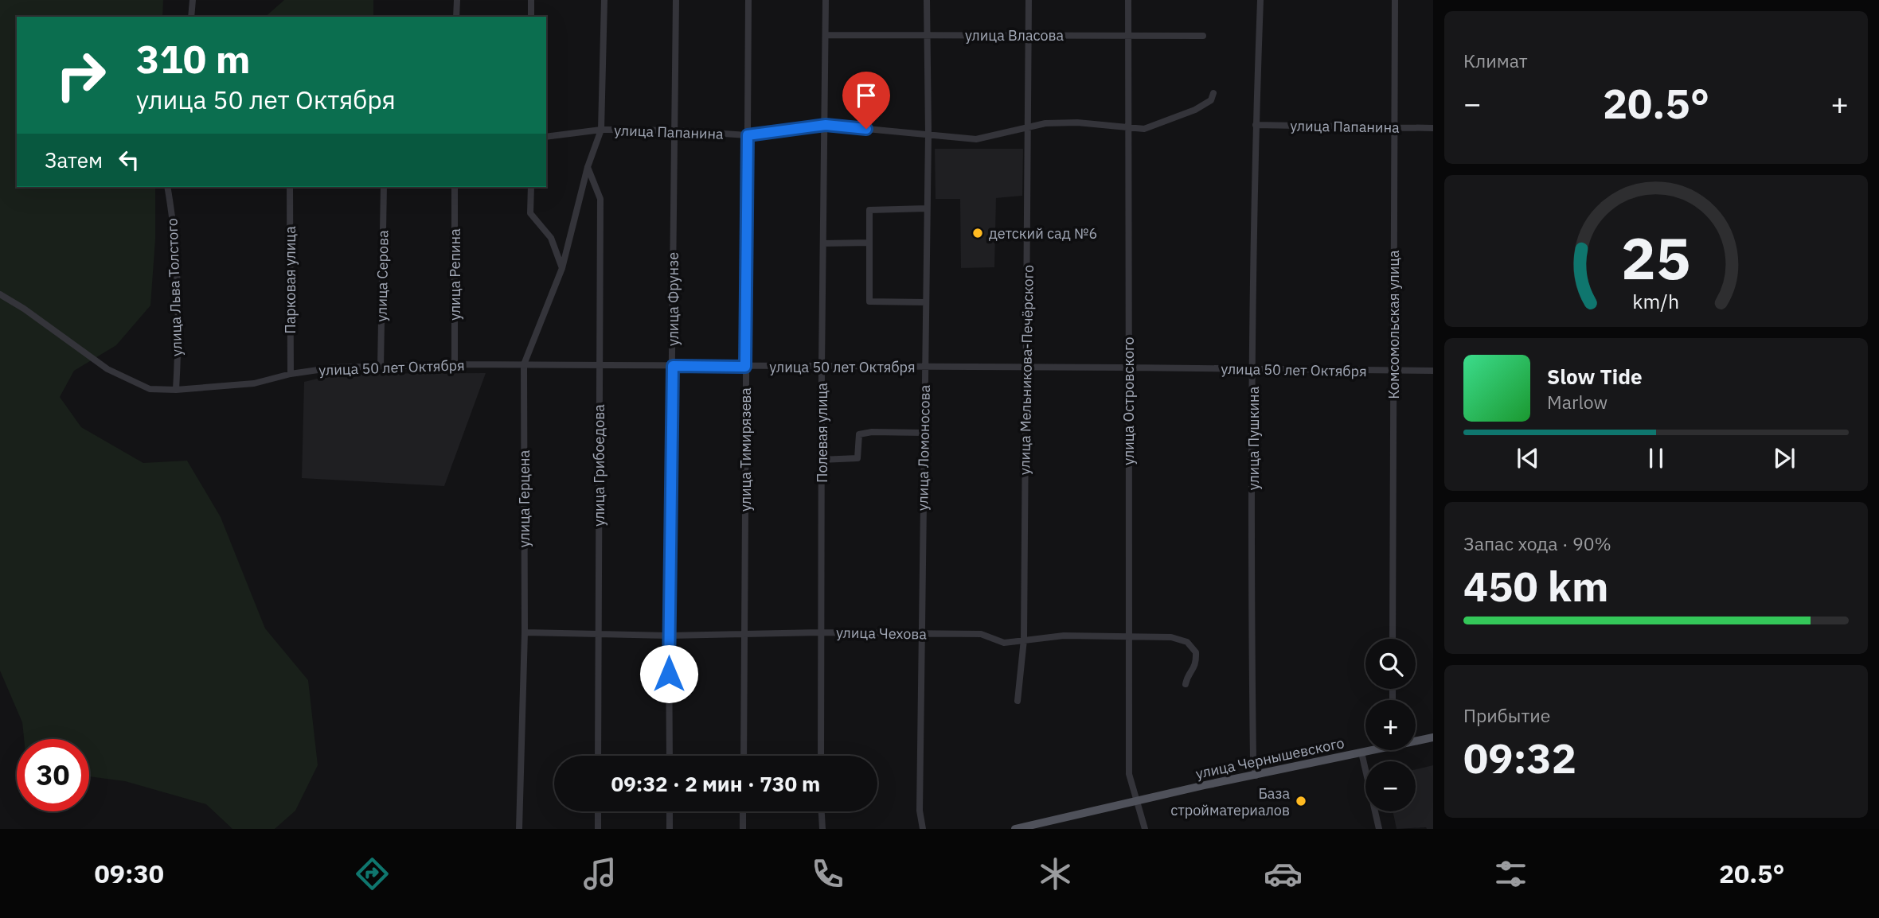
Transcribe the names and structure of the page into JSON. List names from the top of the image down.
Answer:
{
  "streets": {
    "main road": ["улица Чернышевского"],
    "street": [
      "улица Власова",
      "улица Папанина",
      "улица Репина",
      "улица Серова",
      "Парковая улица",
      "улица Льва Толстого",
      "улица Фрунзе",
      "Комсомольская улица",
      "улица 50 лет Октября",
      "улица Мельникова-Печёрского",
      "улица Островского",
      "Полевая улица",
      "улица Пушкина",
      "улица Ломоносова",
      "улица Тимирязева",
      "улица Грибоедова",
      "улица Герцена",
      "улица Чехова"
    ]
  },
  "crossings": [
    ["улица Власова", "улица Мельникова-Печёрского"],
    ["улица Власова", "улица Островского"],
    ["улица Власова", "Полевая улица"],
    ["улица Власова", "улица Ломоносова"],
    ["улица Папанина", "улица Фрунзе"],
    ["улица Папанина", "Комсомольская улица"],
    ["улица Папанина", "улица Мельникова-Печёрского"],
    ["улица Папанина", "улица Островского"],
    ["улица Папанина", "Полевая улица"],
    ["улица Папанина", "улица Пушкина"],
    ["улица Папанина", "улица Ломоносова"],
    ["улица Папанина", "улица Тимирязева"],
    ["улица Папанина", "улица Герцена"],
    ["улица Репина", "улица 50 лет Октября"],
    ["улица Серова", "улица 50 лет Октября"],
    ["Парковая улица", "улица 50 лет Октября"],
    ["улица Льва Толстого", "улица 50 лет Октября"],
    ["улица Фрунзе", "улица 50 лет Октября"],
    ["улица Фрунзе", "улица Чехова"],
    ["Комсомольская улица", "улица 50 лет Октября"],
    ["улица 50 лет Октября", "улица Мельникова-Печёрского"],
    ["улица 50 лет Октября", "улица Островского"],
    ["улица 50 лет Октября", "Полевая улица"],
    ["улица 50 лет Октября", "улица Пушкина"],
    ["улица 50 лет Октября", "улица Ломоносова"],
    ["улица 50 лет Октября", "улица Тимирязева"],
    ["улица 50 лет Октября", "улица Грибоедова"],
    ["улица 50 лет Октября", "улица Герцена"],
    ["улица Мельникова-Печёрского", "улица Чехова"],
    ["улица Островского", "улица Чехова"],
    ["улица Островского", "улица Чернышевского"],
    ["Полевая улица", "улица Чехова"],
    ["улица Пушкина", "улица Чернышевского"],
    ["улица Ломоносова", "улица Чехова"],
    ["улица Тимирязева", "улица Чехова"],
    ["улица Грибоедова", "улица Герцена"],
    ["улица Грибоедова", "улица Чехова"],
    ["улица Герцена", "улица Чехова"]
  ],
  "places": ["детский сад №6", "База стройматериалов"],
  "page": {
    "tile": [
      "Климат",
      ["Запас хода · 90%", "450 km"],
      ["Прибытие", "09:32"]
    ],
    "turn": ["310 m", "улица 50 лет Октября"],
    "heat": ["−", "20.5°", "+"],
    "then": "Затем",
    "song": ["Slow Tide", "Marlow"],
    "map_buttons": ["+", "−"],
    "limit": "30",
    "trip": "09:32 · 2 мин · 730 m",
    "tabs": ["09:30", "20.5°"],
    "gauge": ["25", "km/h"]
  }
}
